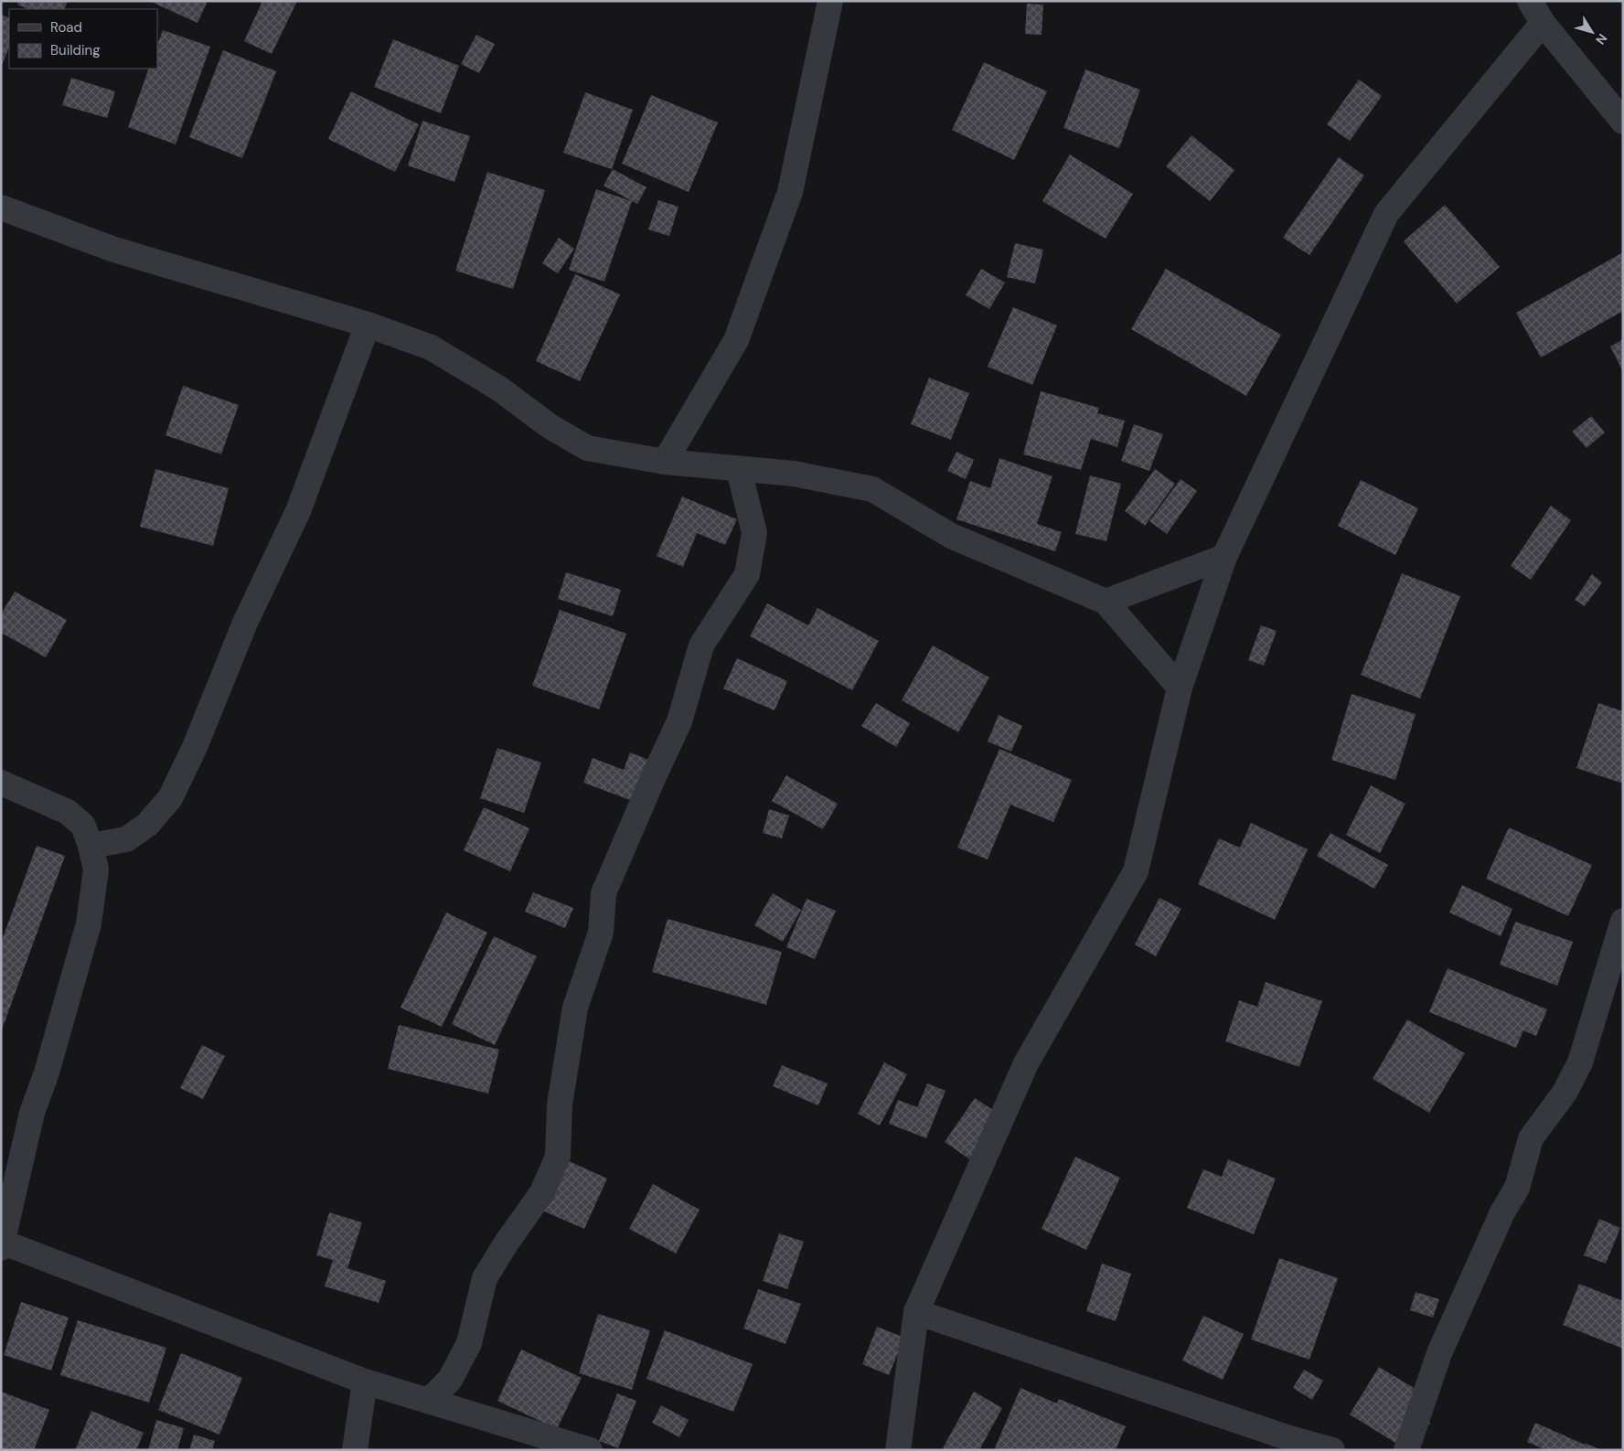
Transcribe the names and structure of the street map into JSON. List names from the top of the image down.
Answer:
{
  "legend": ["Road", "Building"],
  "north": "bottom right"
}
